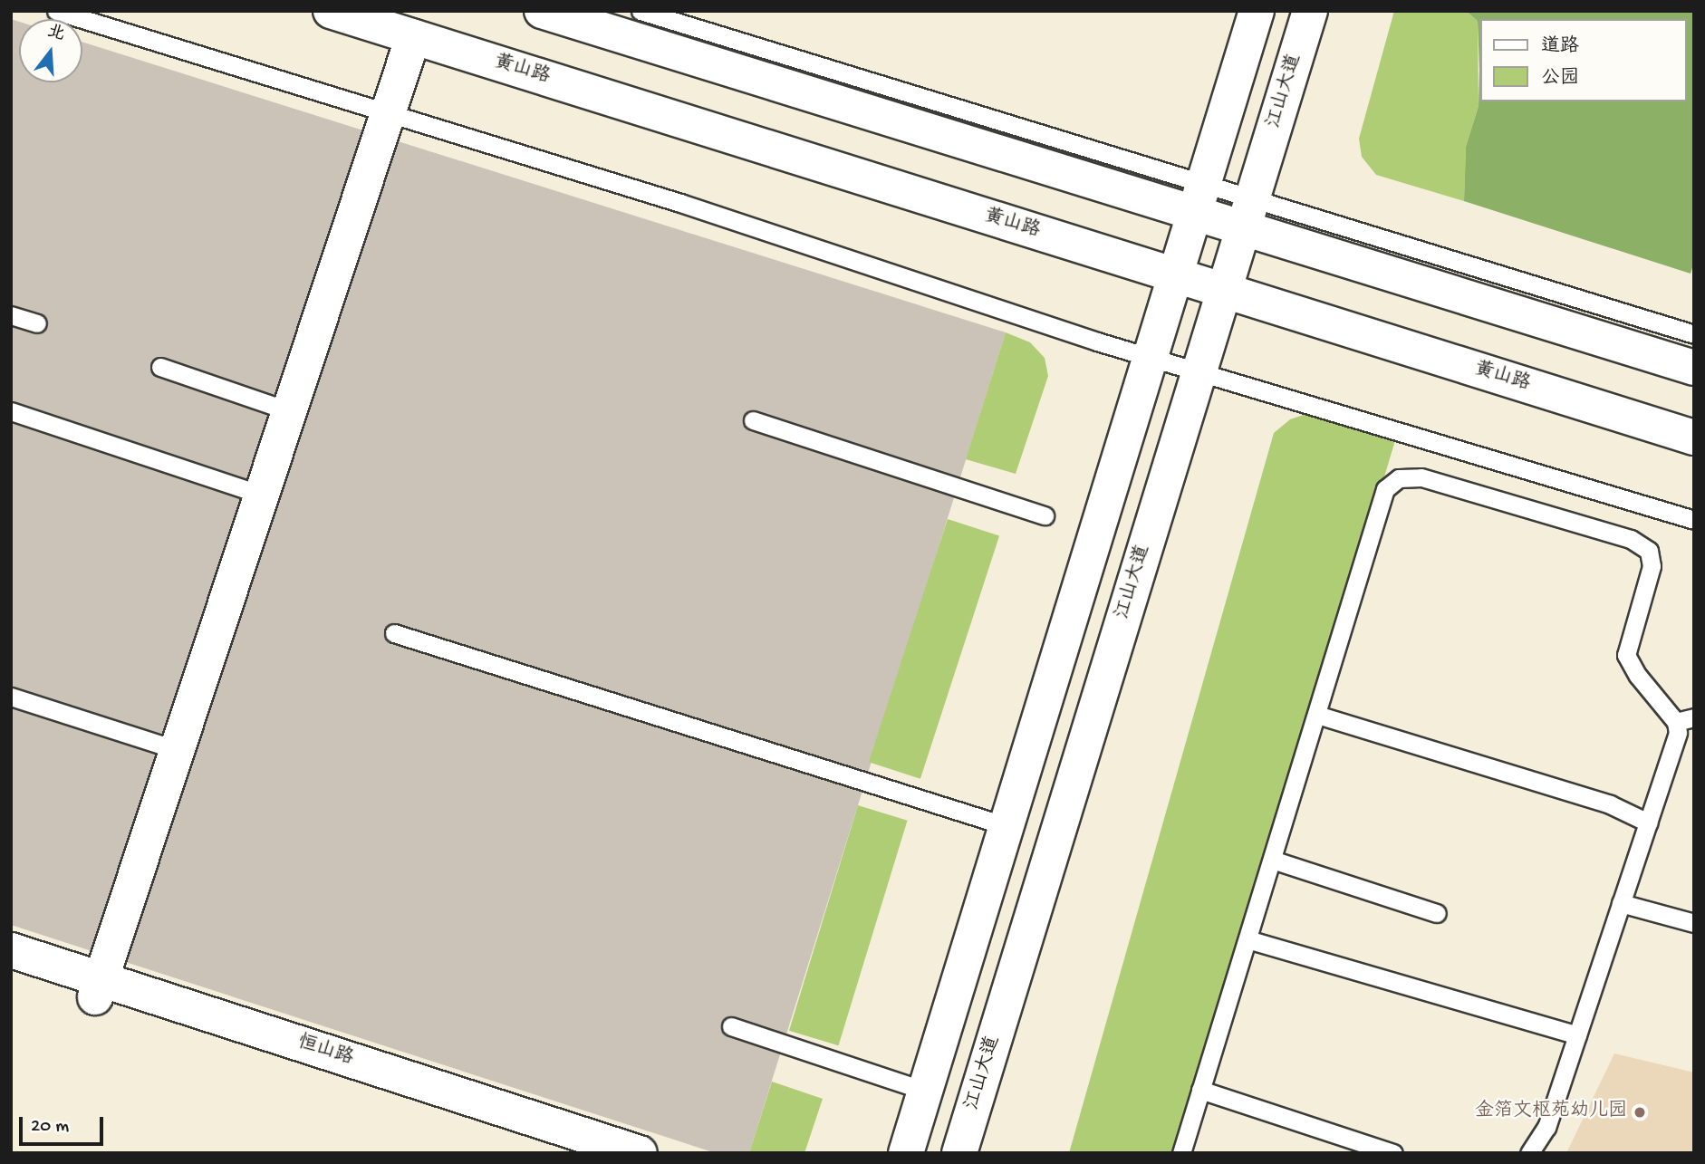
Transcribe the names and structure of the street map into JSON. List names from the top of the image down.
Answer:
{
  "streets": {
    "main road": ["黄山路", "江山大道", "恒山路"]
  },
  "crossings": [
    ["黄山路", "江山大道"]
  ],
  "places": ["金箔文枢苑幼儿园"],
  "legend": ["道路", "公园"],
  "scale_bar": "20 m",
  "north": "top"
}
